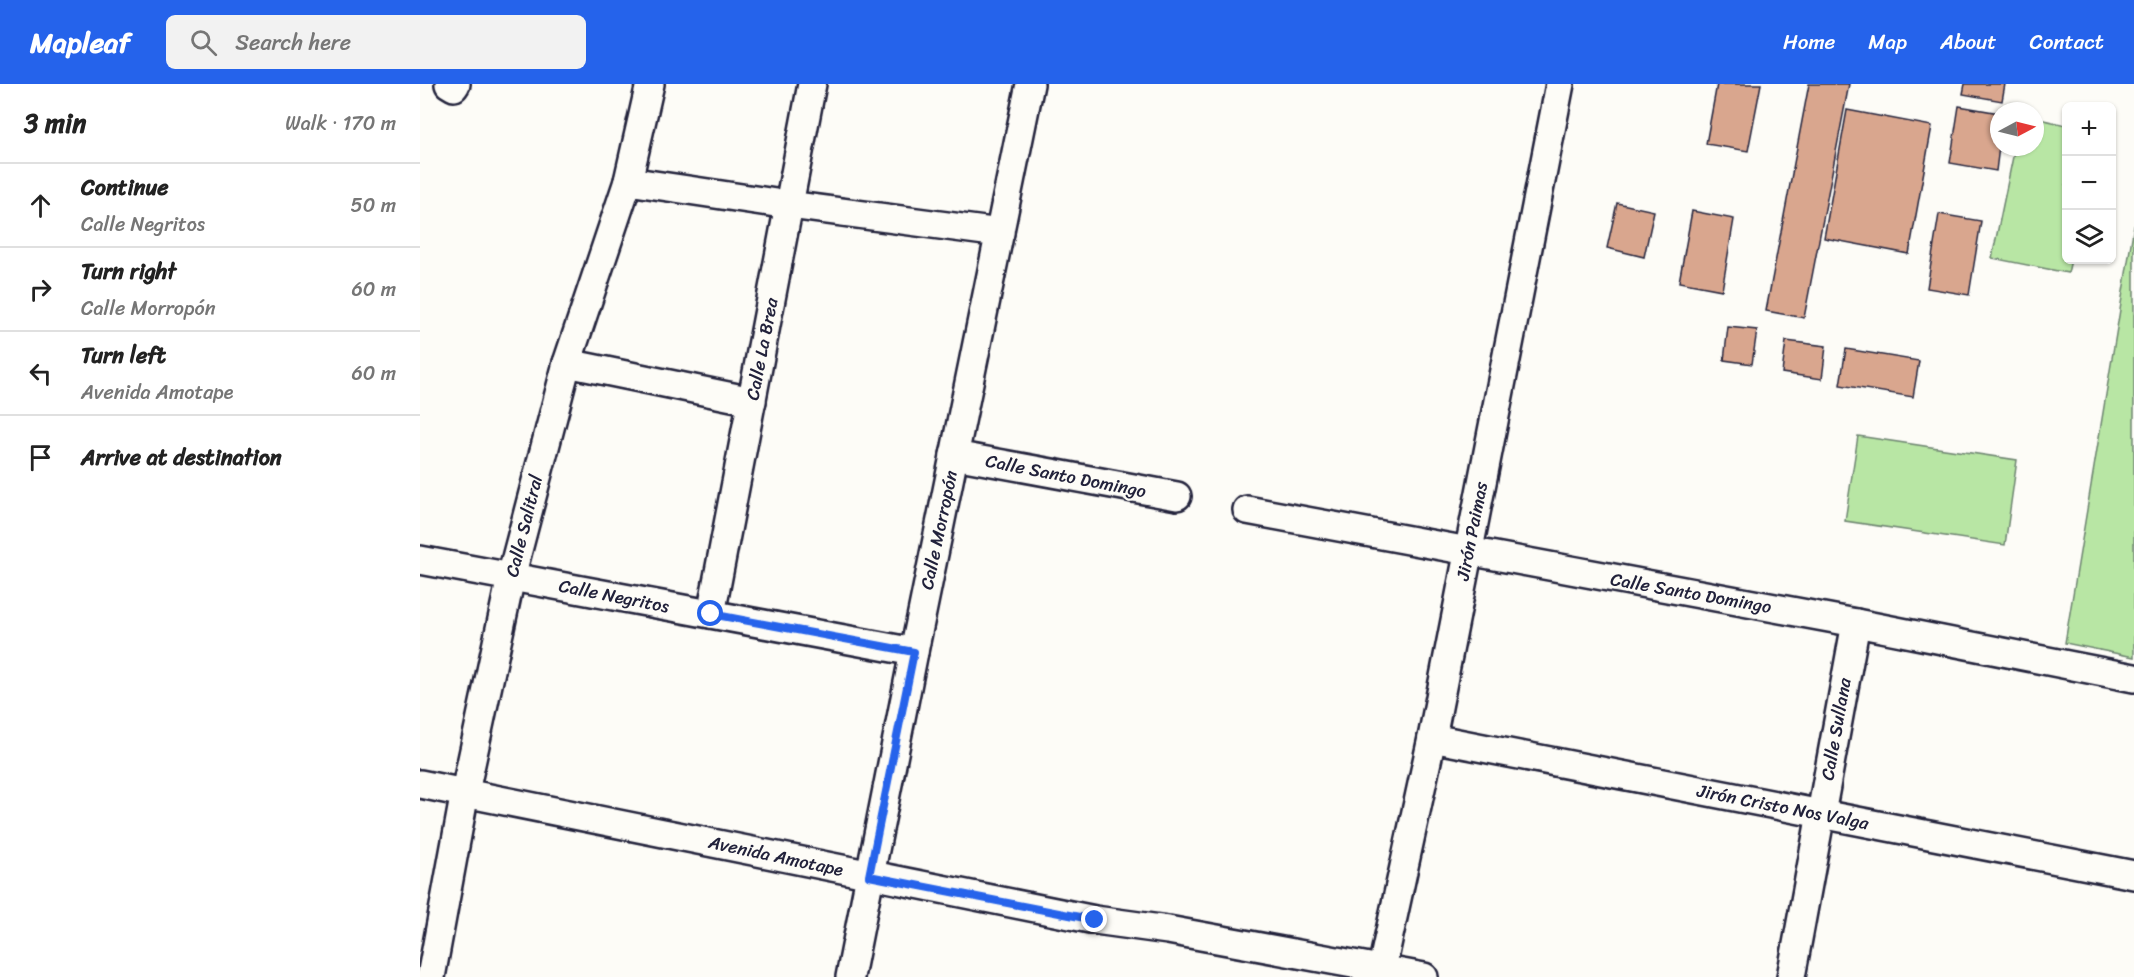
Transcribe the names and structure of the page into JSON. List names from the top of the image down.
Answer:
{
  "streets": {
    "street": [
      "Calle La Brea",
      "Calle Santo Domingo",
      "Calle Salitral",
      "Calle Morropón",
      "Jirón Paimas",
      "Calle Negritos",
      "Calle Sullana",
      "Jirón Cristo Nos Valga",
      "Avenida Amotape"
    ]
  },
  "crossings": [
    ["Calle La Brea", "Calle Negritos"],
    ["Calle Santo Domingo", "Calle Morropón"],
    ["Calle Santo Domingo", "Jirón Paimas"],
    ["Calle Santo Domingo", "Calle Sullana"],
    ["Calle Salitral", "Calle Negritos"],
    ["Calle Salitral", "Avenida Amotape"],
    ["Calle Morropón", "Calle Negritos"],
    ["Calle Morropón", "Avenida Amotape"],
    ["Jirón Paimas", "Jirón Cristo Nos Valga"],
    ["Jirón Paimas", "Avenida Amotape"],
    ["Calle Sullana", "Jirón Cristo Nos Valga"]
  ],
  "north": "right",
  "page": {
    "header": "Mapleaf",
    "search": "Search here",
    "nav": [
      "Home",
      "Map",
      "About",
      "Contact"
    ],
    "heading": ["3 min", "Walk · 170 m"],
    "map_buttons": ["+", "−"],
    "list": [
      ["Continue", "Calle Negritos", "50 m"],
      ["Turn right", "Calle Morropón", "60 m"],
      ["Turn left", "Avenida Amotape", "60 m"],
      "Arrive at destination"
    ]
  }
}
